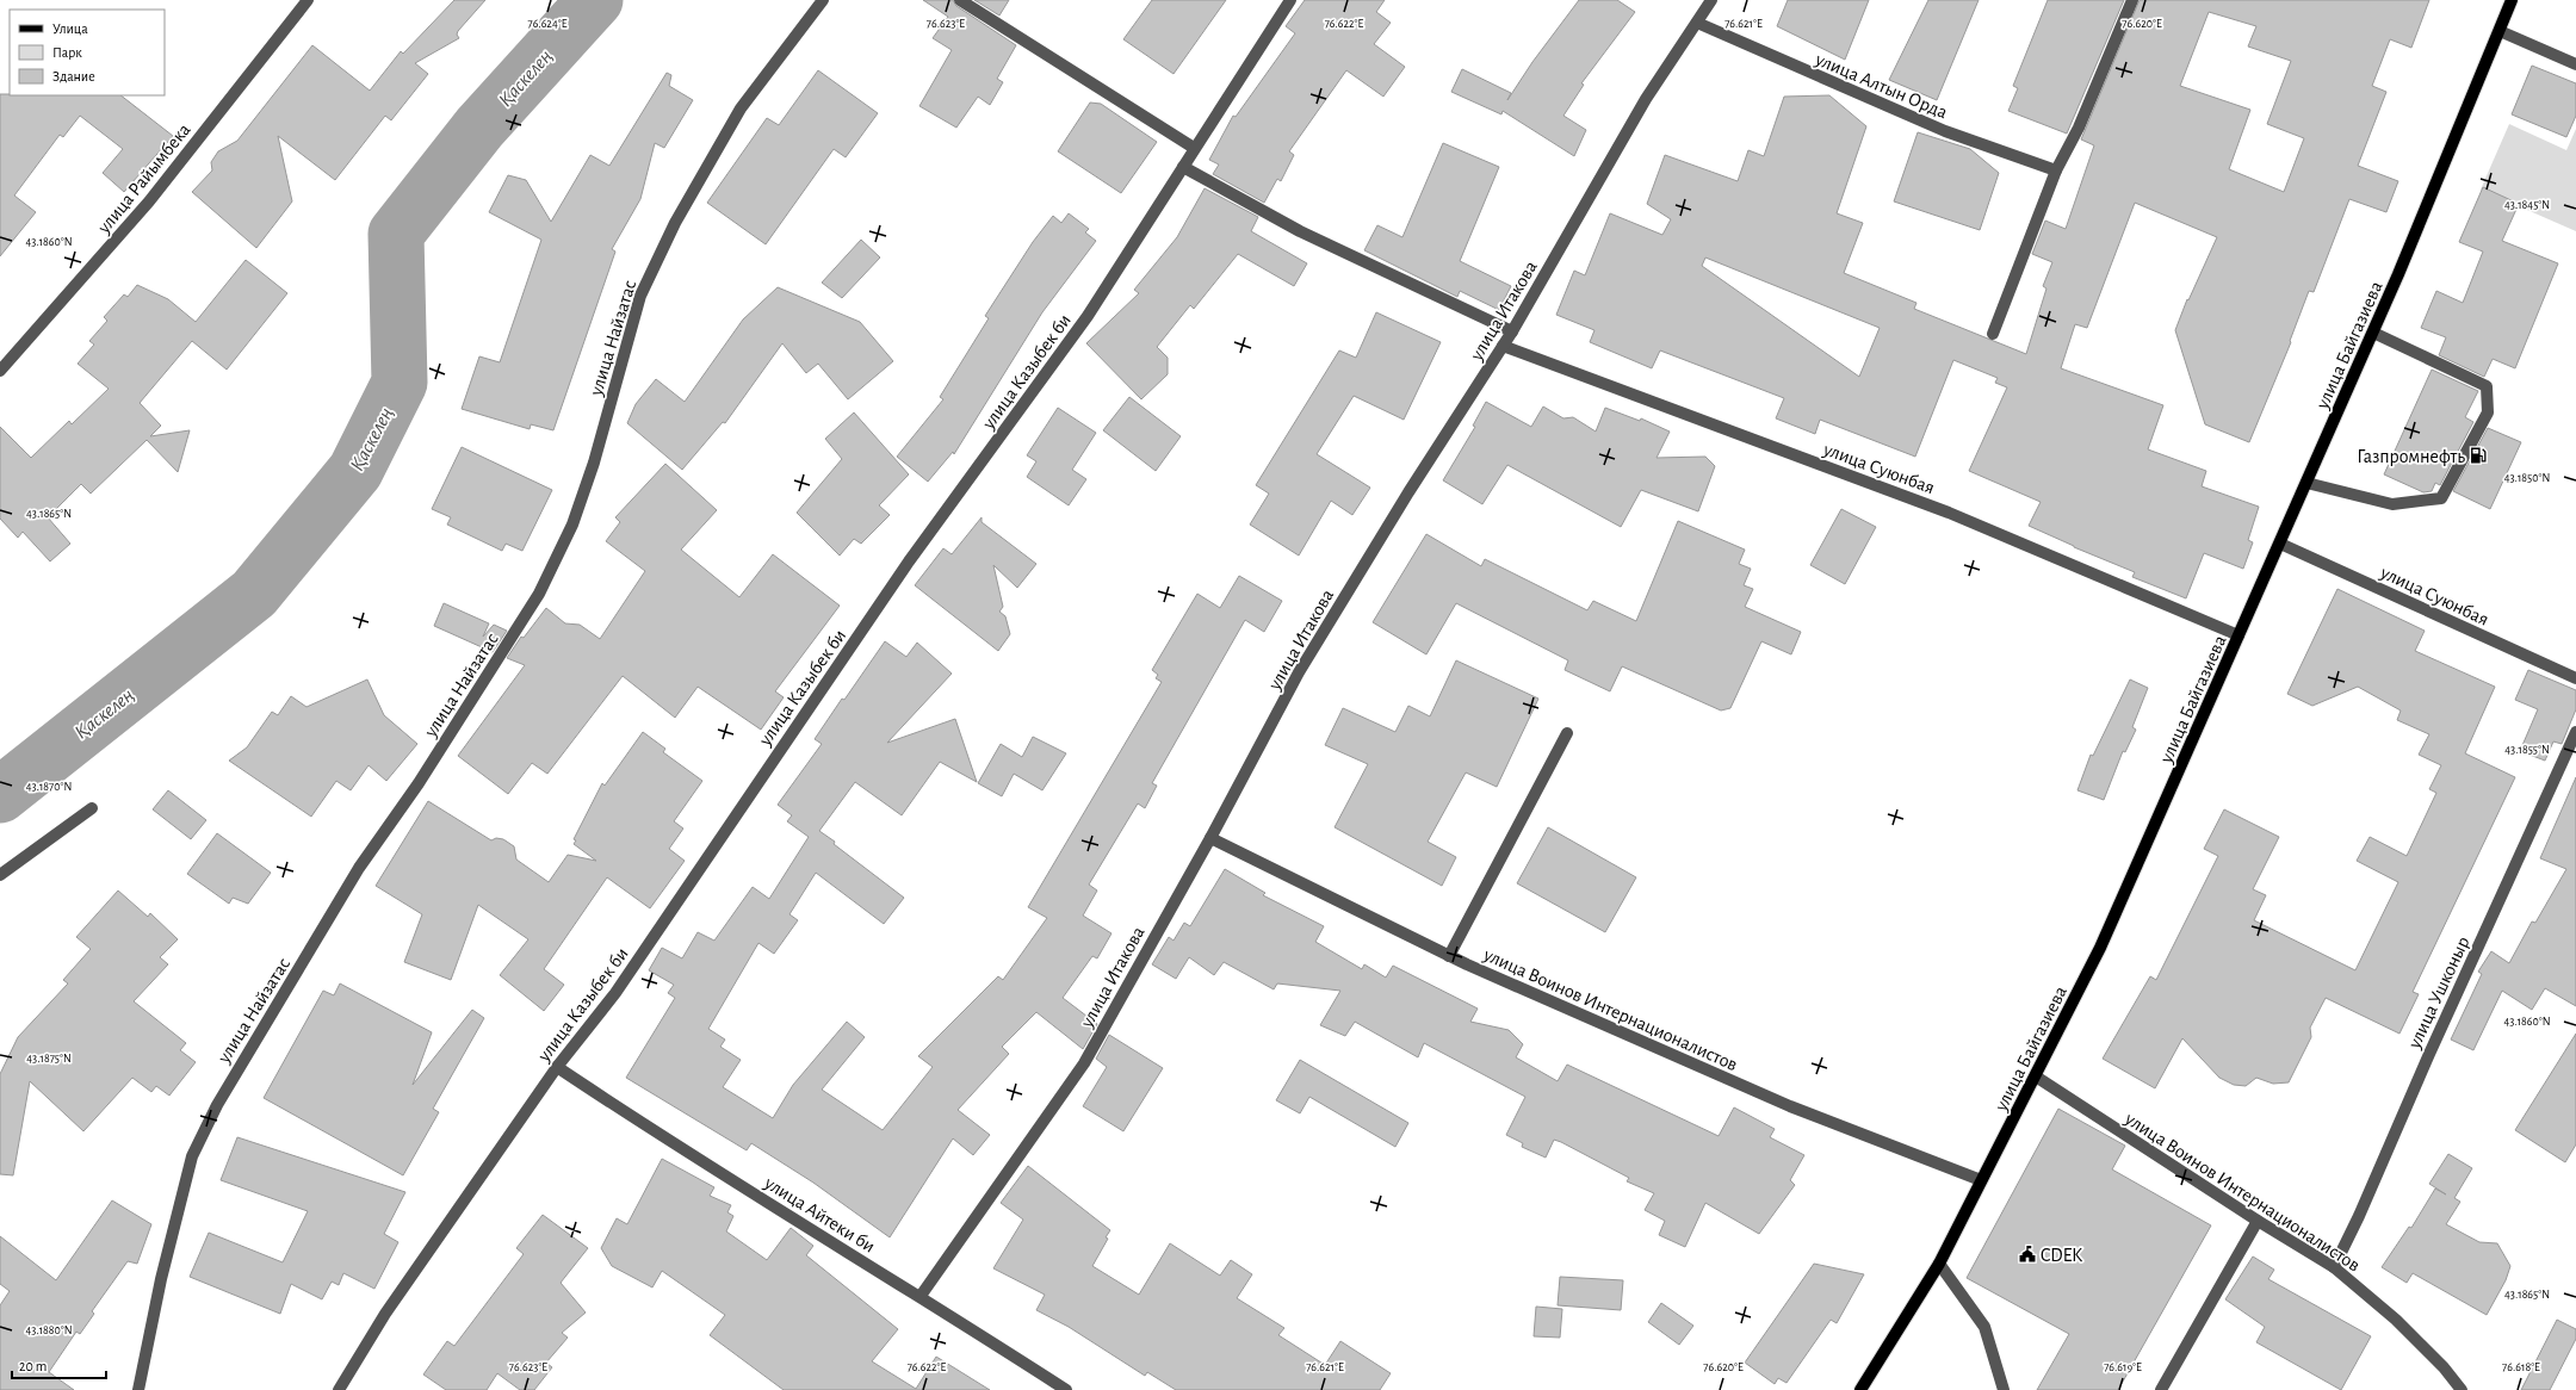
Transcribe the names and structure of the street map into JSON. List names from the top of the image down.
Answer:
{
  "streets": {
    "main road": ["улица Байгазиева"],
    "street": [
      "улица Алтын Орда",
      "улица Райымбека",
      "улица Итакова",
      "улица Найзатас",
      "улица Казыбек би",
      "улица Суюнбая",
      "улица Ушконыр",
      "улица Воинов Интернационалистов",
      "улица Айтеки би"
    ]
  },
  "crossings": [
    ["улица Алтын Орда", "улица Итакова"],
    ["улица Итакова", "улица Суюнбая"],
    ["улица Итакова", "улица Воинов Интернационалистов"],
    ["улица Итакова", "улица Айтеки би"],
    ["улица Байгазиева", "улица Суюнбая"],
    ["улица Байгазиева", "улица Воинов Интернационалистов"],
    ["улица Казыбек би", "улица Айтеки би"],
    ["улица Ушконыр", "улица Воинов Интернационалистов"]
  ],
  "water": ["Қаскелең"],
  "places": {
    "fuel station": ["Газпромнефть"],
    "public building": ["CDEK"]
  },
  "legend": ["Улица", "Парк", "Здание"],
  "scale_bar": "20 m",
  "coordinates": [
    "76.624°E",
    "76.623°E",
    "76.622°E",
    "76.621°E",
    "76.620°E",
    "43.1845°N",
    "43.1860°N",
    "43.1850°N",
    "43.1865°N",
    "43.1855°N",
    "43.1870°N",
    "43.1875°N",
    "43.1880°N",
    "76.619°E",
    "76.618°E"
  ]
}
